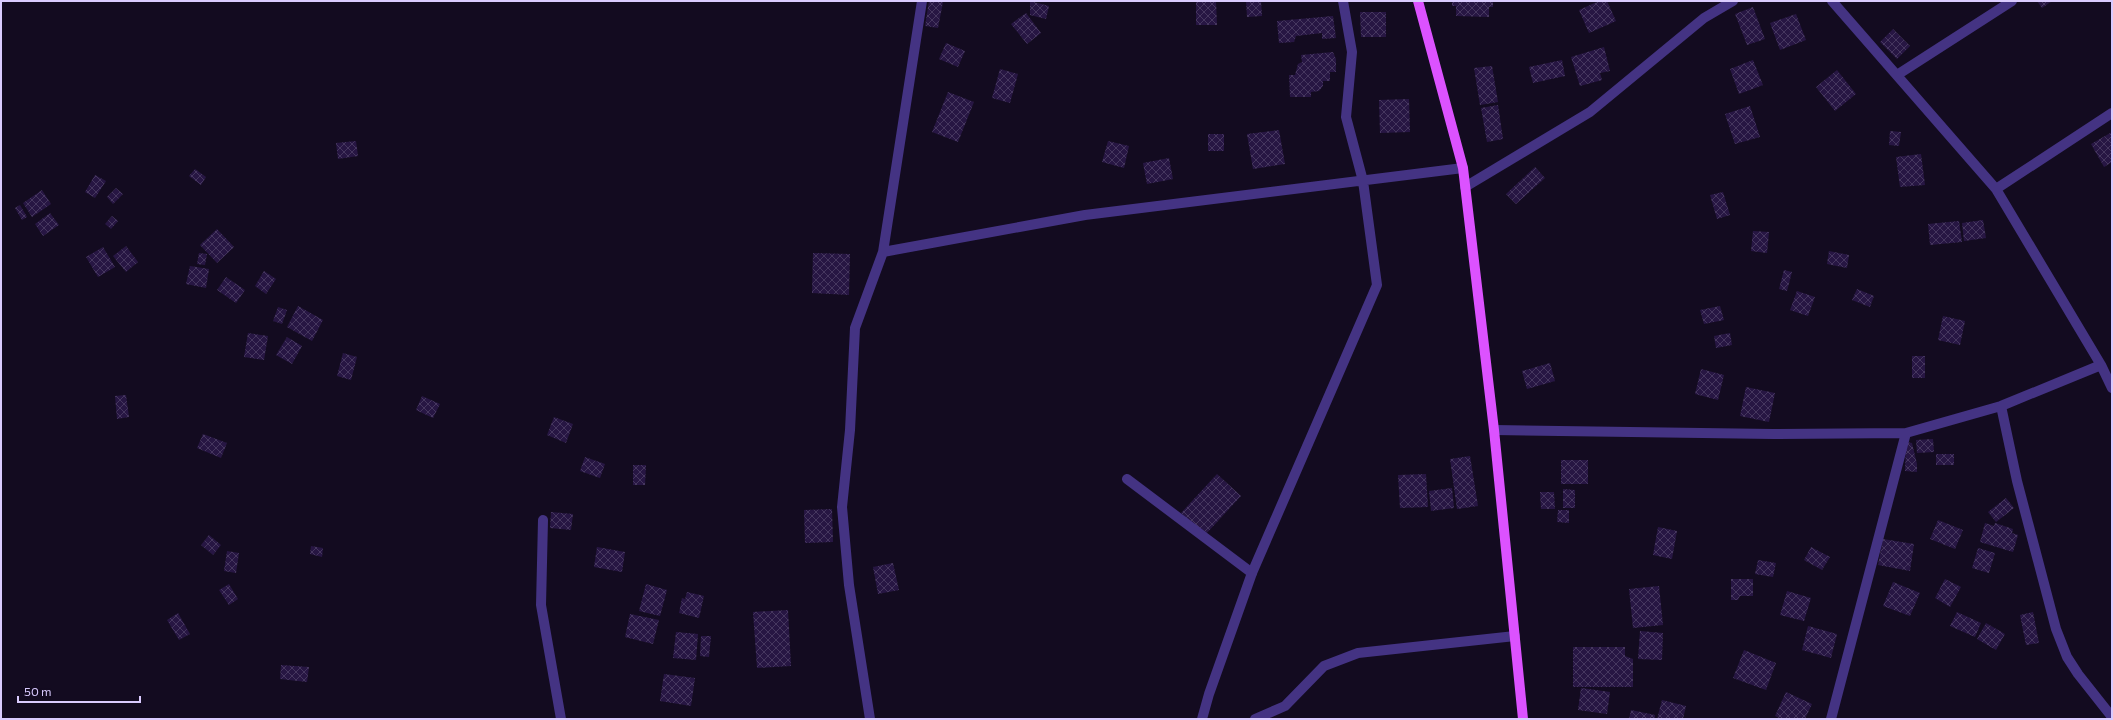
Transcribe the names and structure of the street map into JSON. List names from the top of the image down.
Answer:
{
  "scale_bar": "50 m"
}
